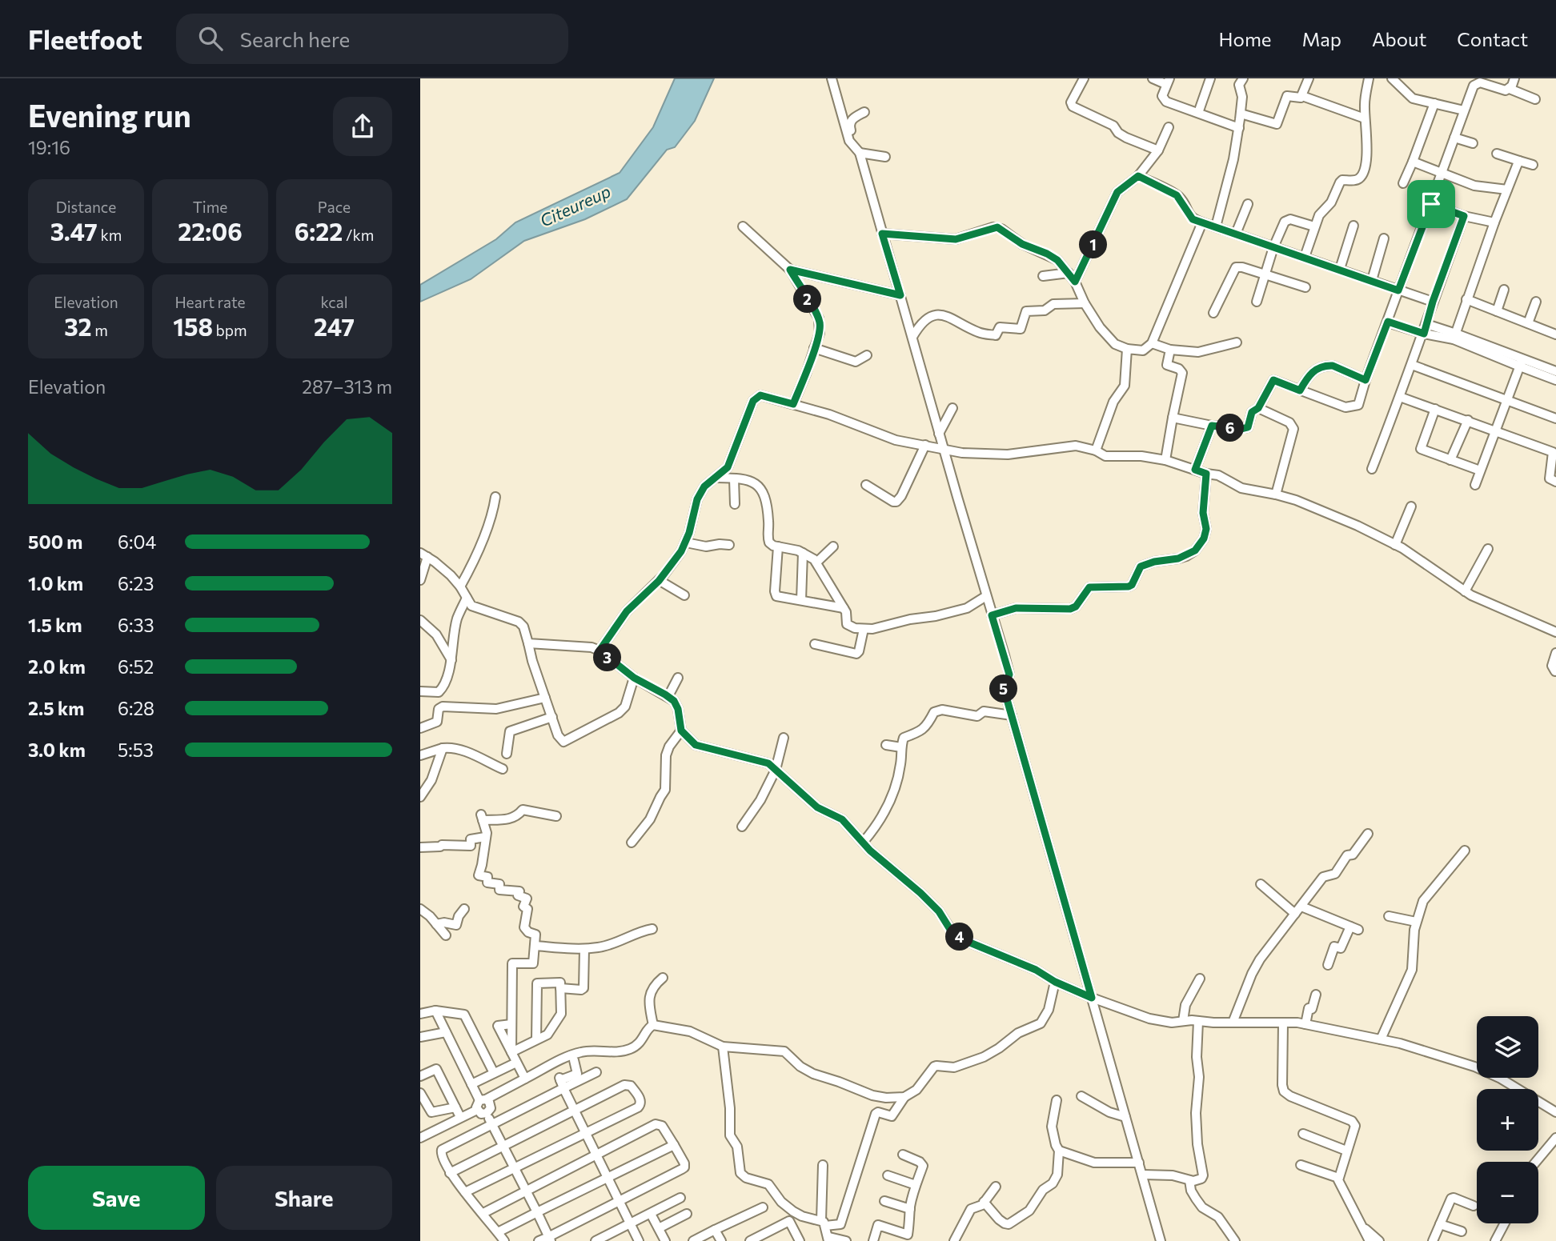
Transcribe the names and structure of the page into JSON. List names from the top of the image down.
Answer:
{
  "water": ["Citeureup"],
  "page": {
    "header": "Fleetfoot",
    "search": "Search here",
    "nav": [
      "Home",
      "Map",
      "About",
      "Contact"
    ],
    "heading": ["Evening run", "19:16"],
    "stats": [
      ["Distance", "3.47 km"],
      ["Time", "22:06"],
      ["Pace", "6:22 /km"],
      ["Elevation", "32 m"],
      ["Heart rate", "158 bpm"],
      ["kcal", "247"]
    ],
    "pins": [
      "1",
      "2",
      "6",
      "3",
      "5",
      "4"
    ],
    "chart": ["Elevation", "287–313 m"],
    "list": [
      {
        "name": "500 m",
        "note": "6:04"
      },
      {
        "name": "1.0 km",
        "note": "6:23"
      },
      {
        "name": "1.5 km",
        "note": "6:33"
      },
      {
        "name": "2.0 km",
        "note": "6:52"
      },
      {
        "name": "2.5 km",
        "note": "6:28"
      },
      {
        "name": "3.0 km",
        "note": "5:53"
      }
    ],
    "map_buttons": ["+", "−"],
    "buttons": ["Save", "Share"]
  }
}
